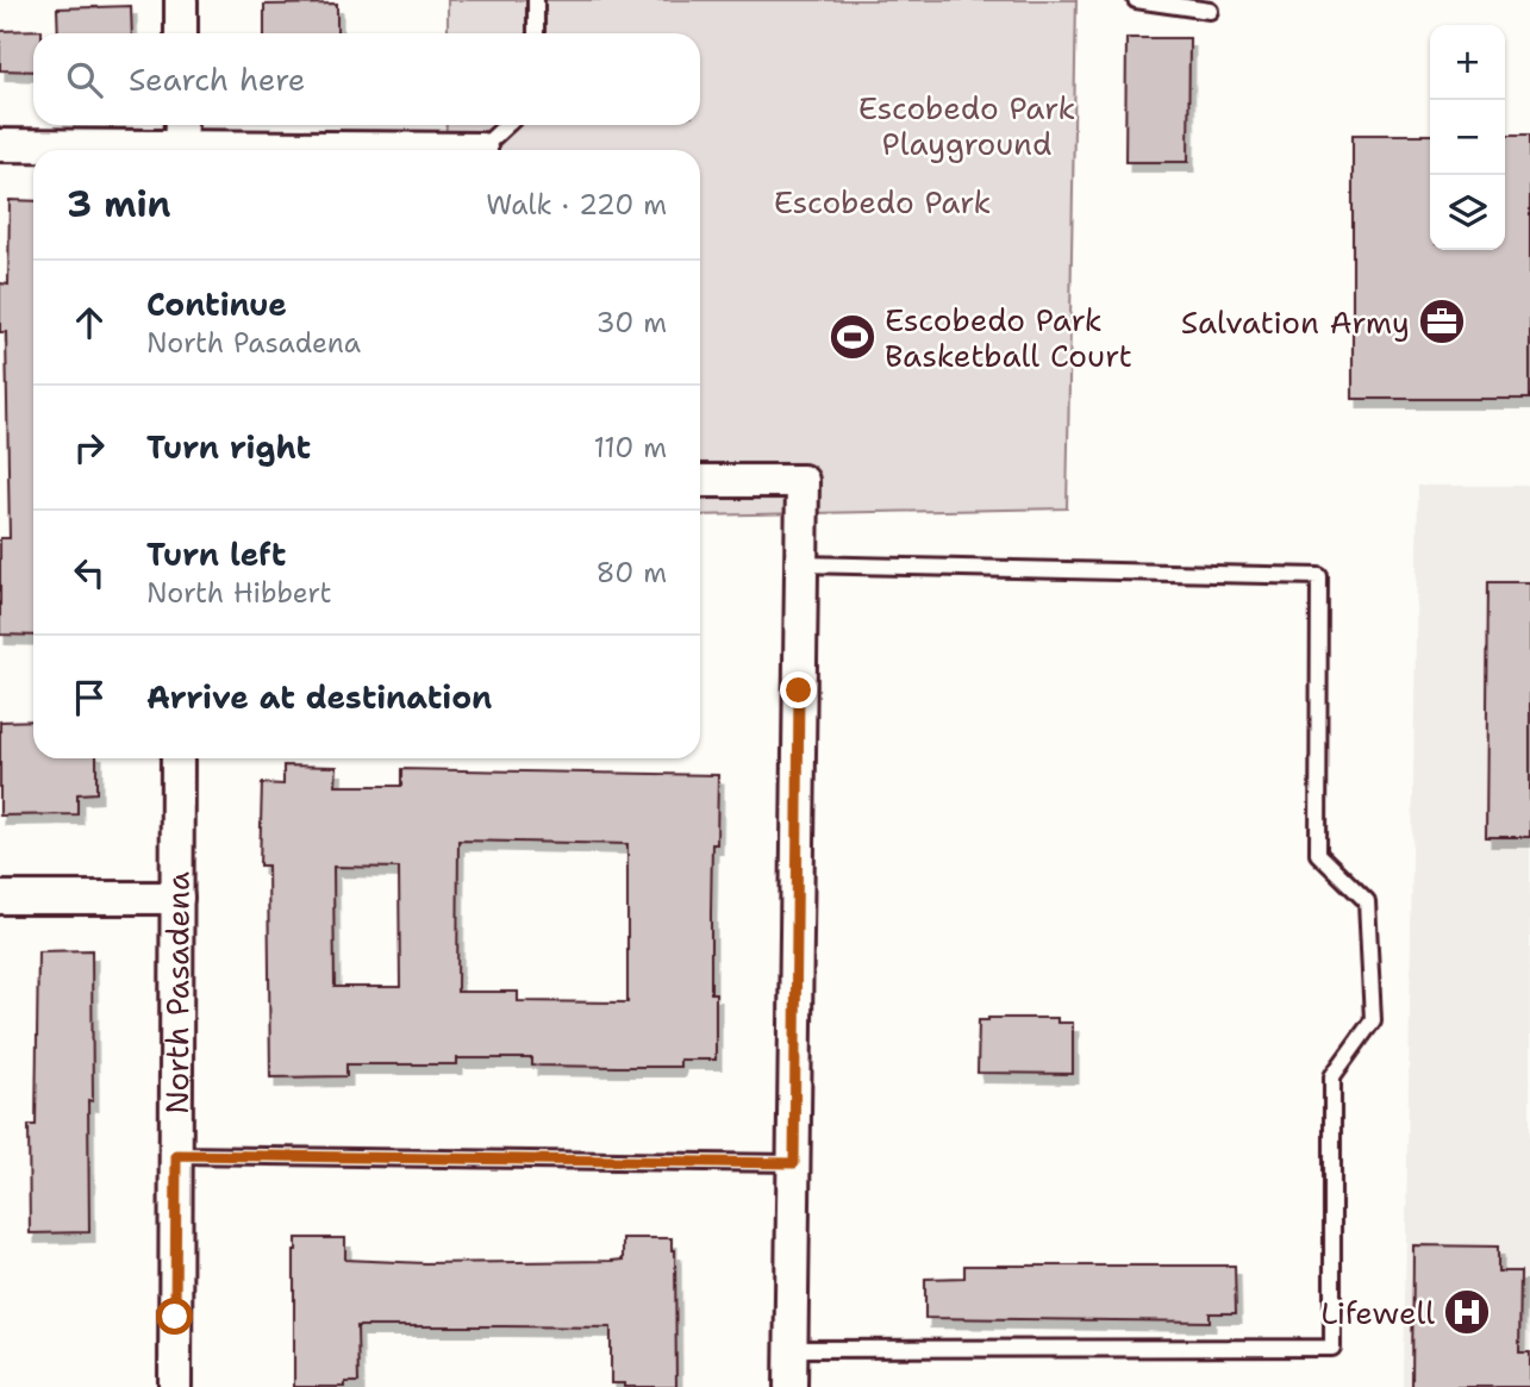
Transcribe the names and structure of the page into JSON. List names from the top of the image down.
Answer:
{
  "streets": {
    "street": ["North Pasadena"]
  },
  "parks": ["Escobedo Park Playground", "Escobedo Park"],
  "places": {
    "office": ["Salvation Army"],
    "sports": ["Escobedo Park Basketball Court"],
    "hospital": ["Lifewell"]
  },
  "page": {
    "map_buttons": ["+", "−"],
    "search": "Search here",
    "heading": ["3 min", "Walk · 220 m"],
    "list": [
      ["Continue", "North Pasadena", "30 m"],
      ["Turn right", "110 m"],
      ["Turn left", "North Hibbert", "80 m"],
      "Arrive at destination"
    ]
  }
}
